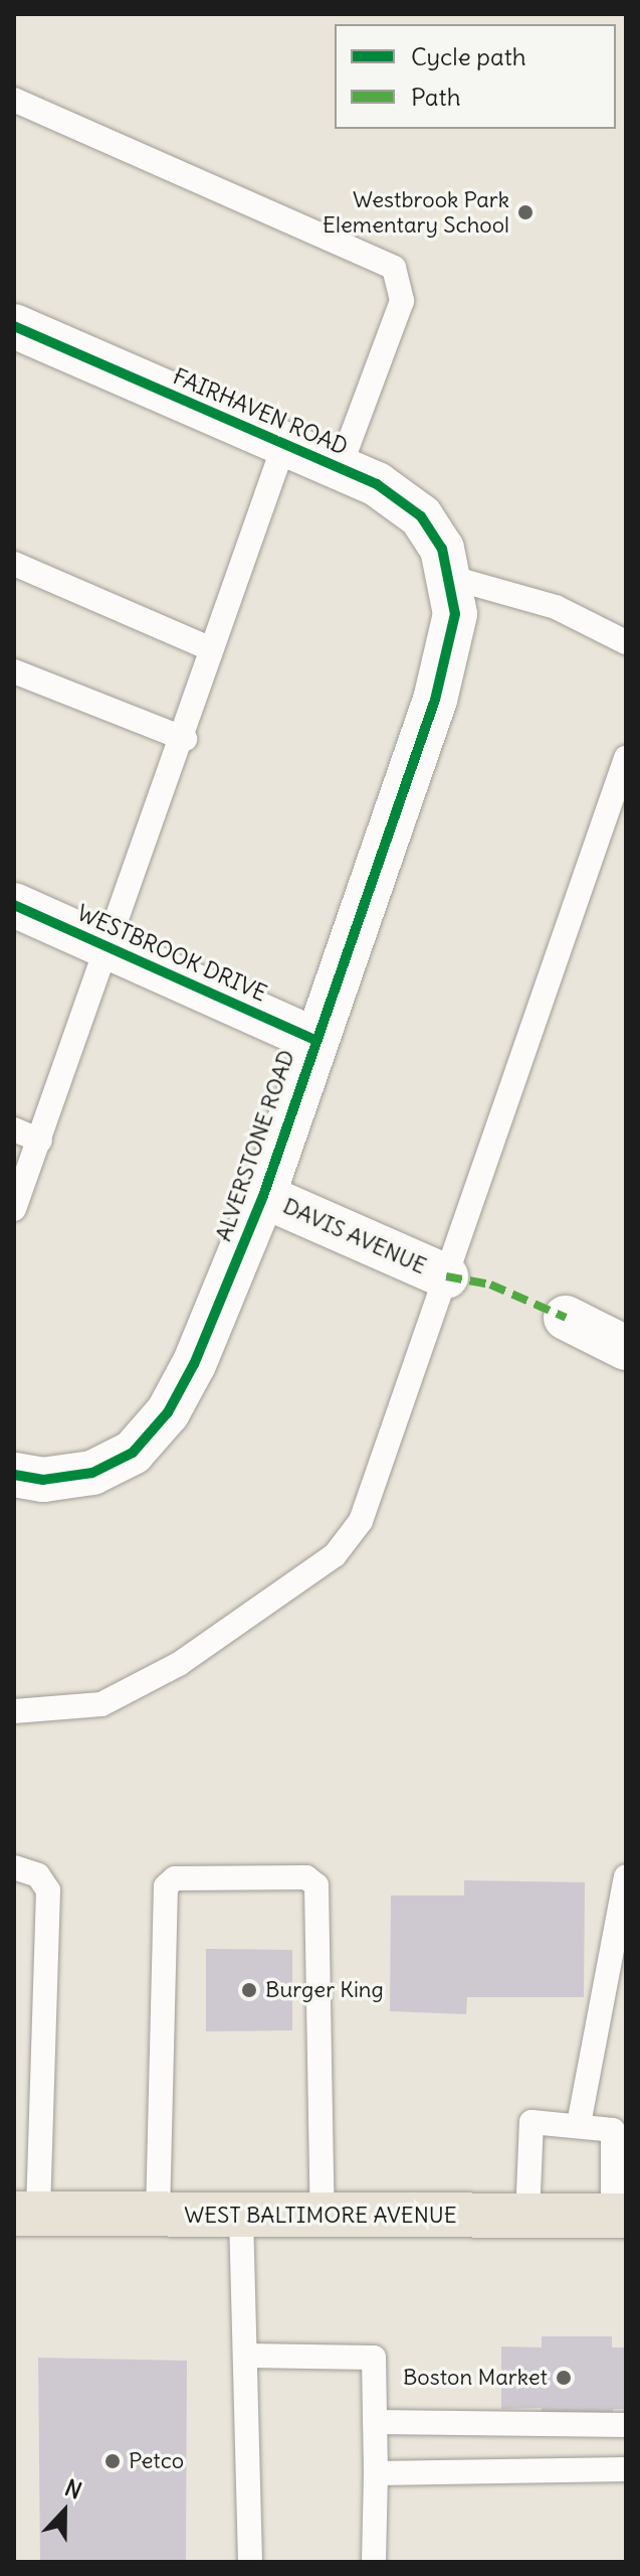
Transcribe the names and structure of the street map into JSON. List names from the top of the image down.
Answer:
{
  "streets": {
    "main road": ["WEST BALTIMORE AVENUE"],
    "street": [
      "FAIRHAVEN ROAD",
      "WESTBROOK DRIVE",
      "ALVERSTONE ROAD",
      "DAVIS AVENUE"
    ]
  },
  "crossings": [
    ["FAIRHAVEN ROAD", "ALVERSTONE ROAD"],
    ["WESTBROOK DRIVE", "ALVERSTONE ROAD"],
    ["ALVERSTONE ROAD", "DAVIS AVENUE"]
  ],
  "places": [
    "Westbrook Park Elementary School",
    "Burger King",
    "Boston Market",
    "Petco"
  ],
  "legend": ["Cycle path", "Path"],
  "north": "top"
}
